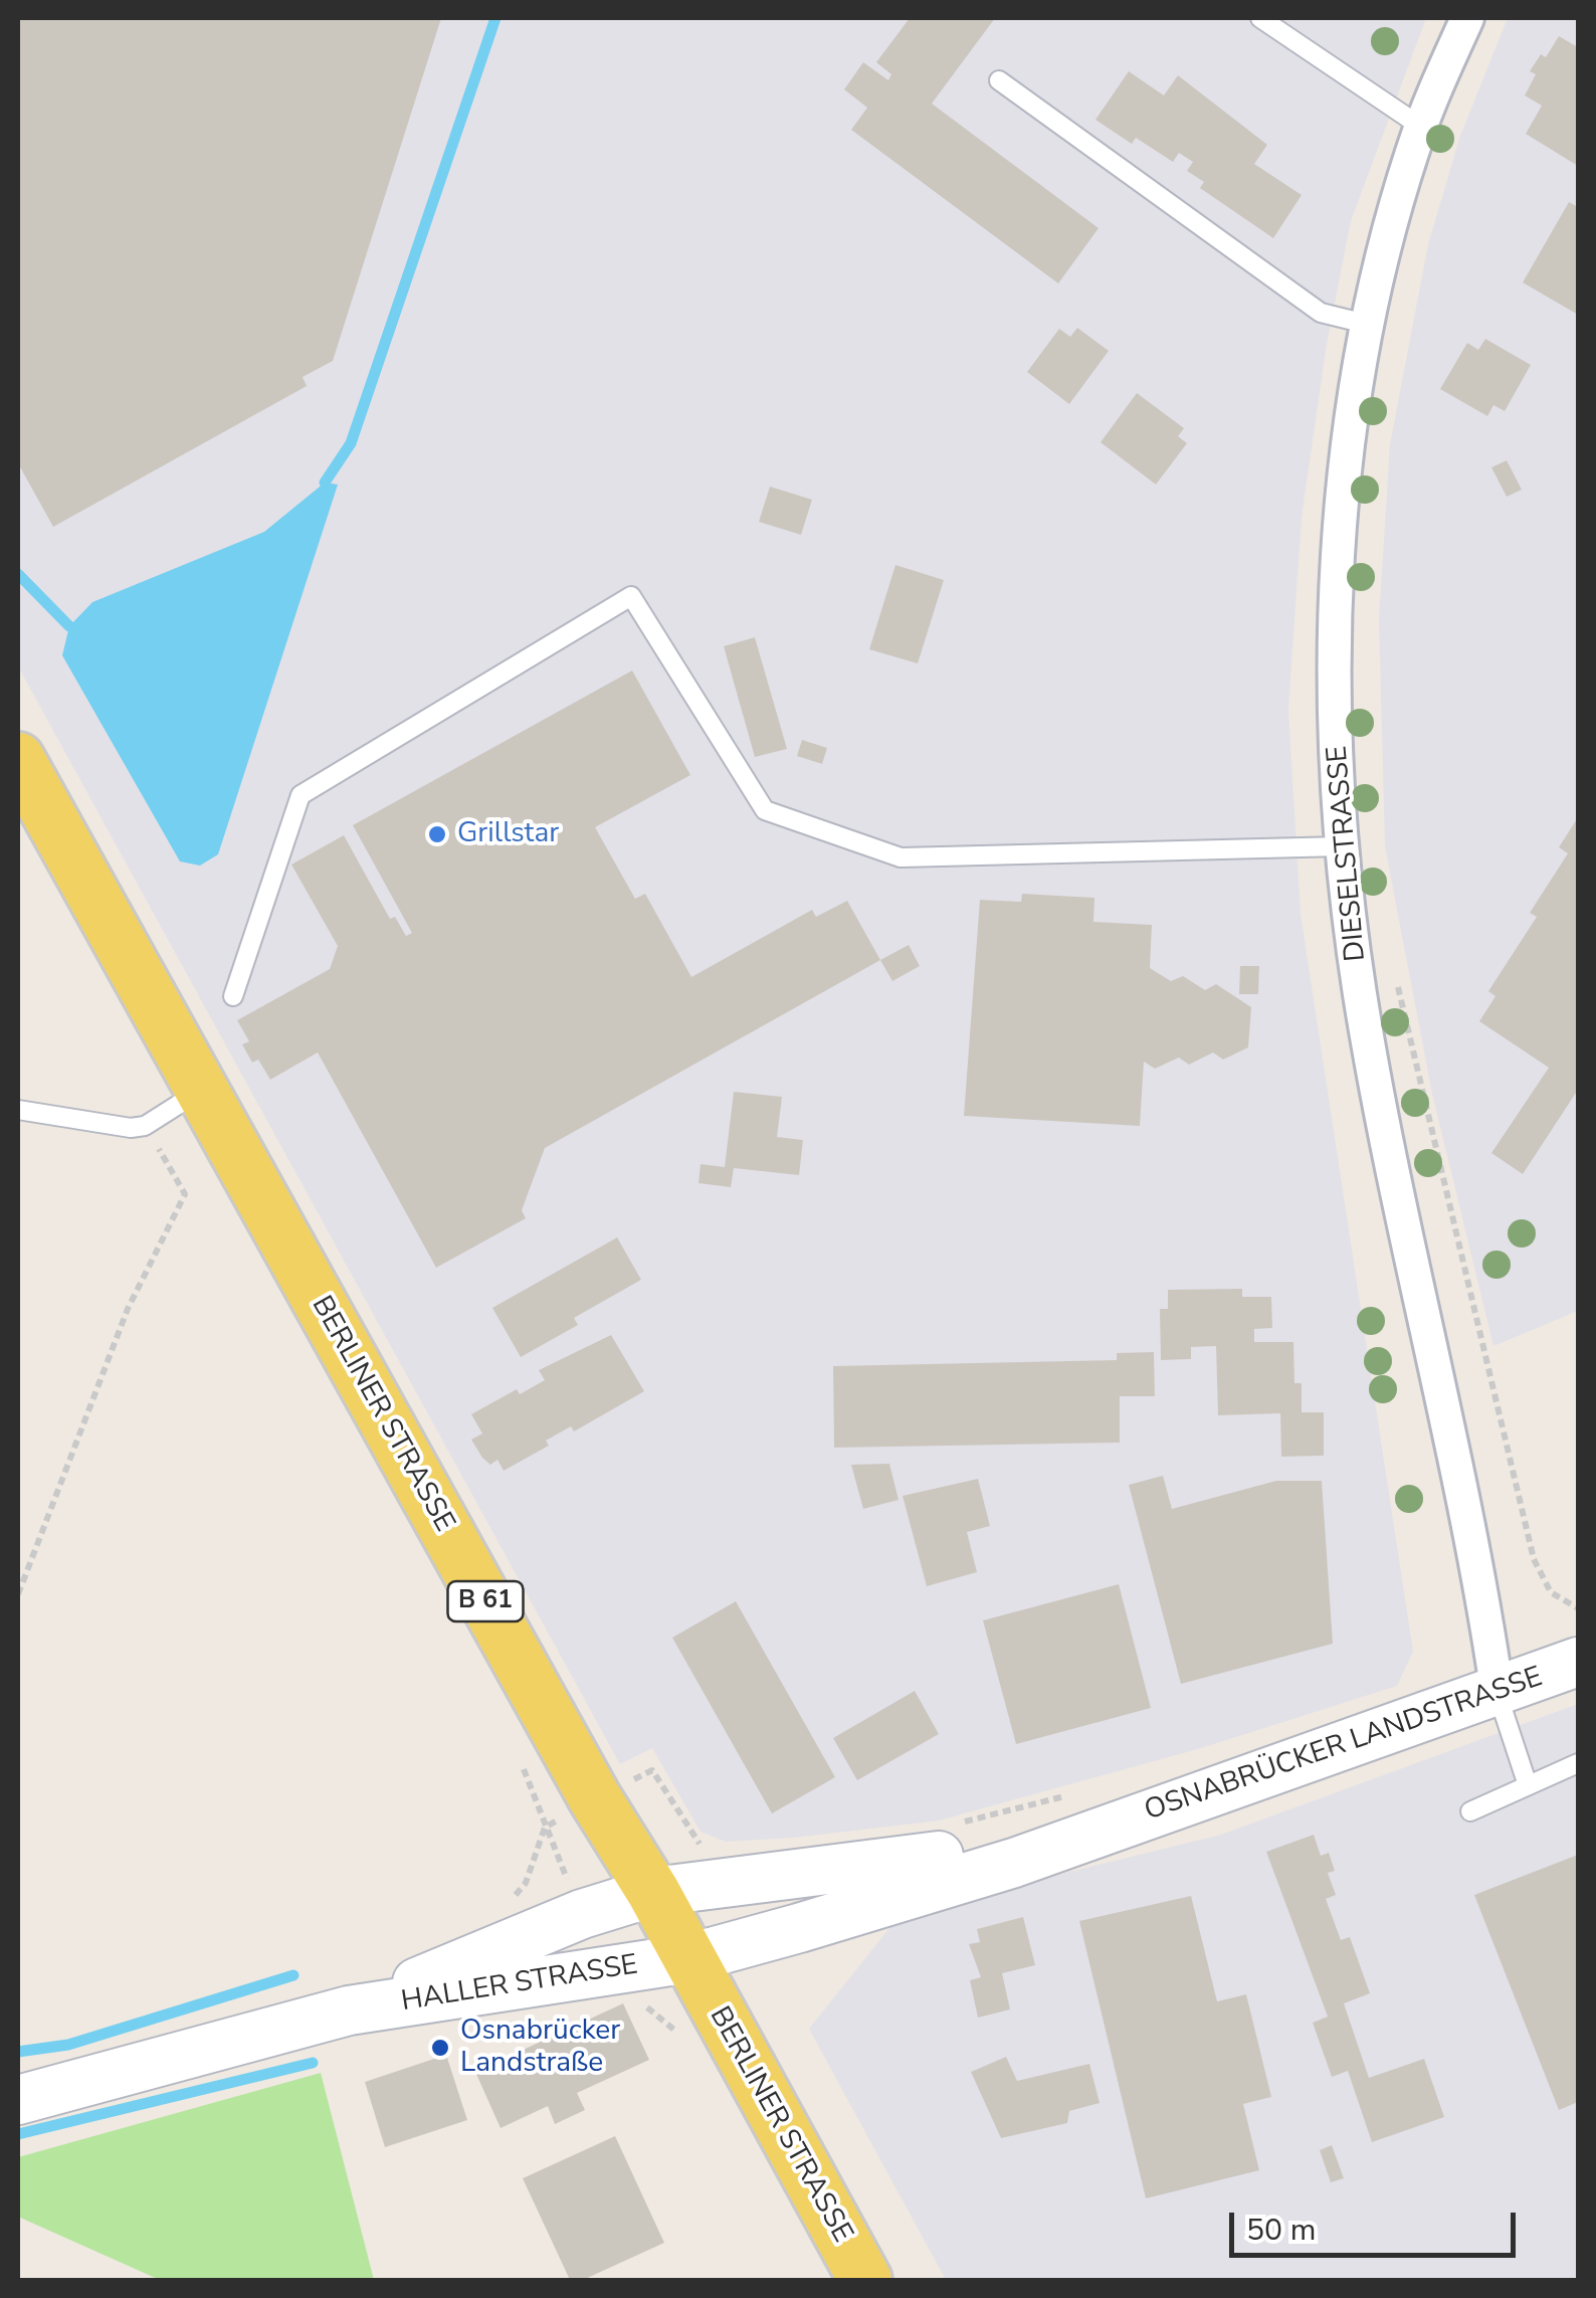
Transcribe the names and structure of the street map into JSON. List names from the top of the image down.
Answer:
{
  "streets": {
    "main road": ["BERLINER STRASSE", "B 61"],
    "street": ["DIESELSTRASSE", "OSNABRÜCKER LANDSTRASSE", "HALLER STRASSE"]
  },
  "crossings": [
    ["DIESELSTRASSE", "OSNABRÜCKER LANDSTRASSE"],
    ["BERLINER STRASSE", "OSNABRÜCKER LANDSTRASSE"],
    ["BERLINER STRASSE", "HALLER STRASSE"],
    ["OSNABRÜCKER LANDSTRASSE", "HALLER STRASSE"]
  ],
  "places": ["Grillstar", "Osnabrücker Landstraße"],
  "scale_bar": "50 m"
}
